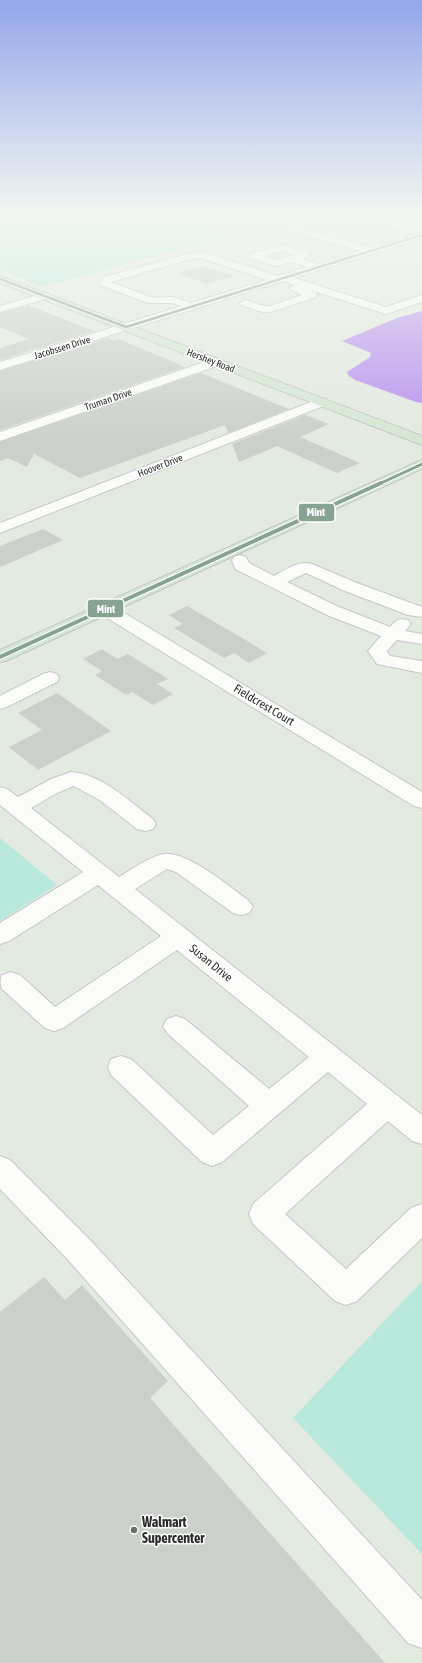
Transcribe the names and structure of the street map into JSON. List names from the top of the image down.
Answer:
{
  "streets": {
    "main road": ["Hershey Road"],
    "street": [
      "Jacobssen Drive",
      "Truman Drive",
      "Hoover Drive",
      "Fieldcrest Court",
      "Susan Drive"
    ]
  },
  "crossings": [
    ["Jacobssen Drive", "Hershey Road"],
    ["Hershey Road", "Truman Drive"],
    ["Hershey Road", "Hoover Drive"]
  ],
  "places": ["Walmart Supercenter"],
  "lines": ["transit line Mint"]
}
